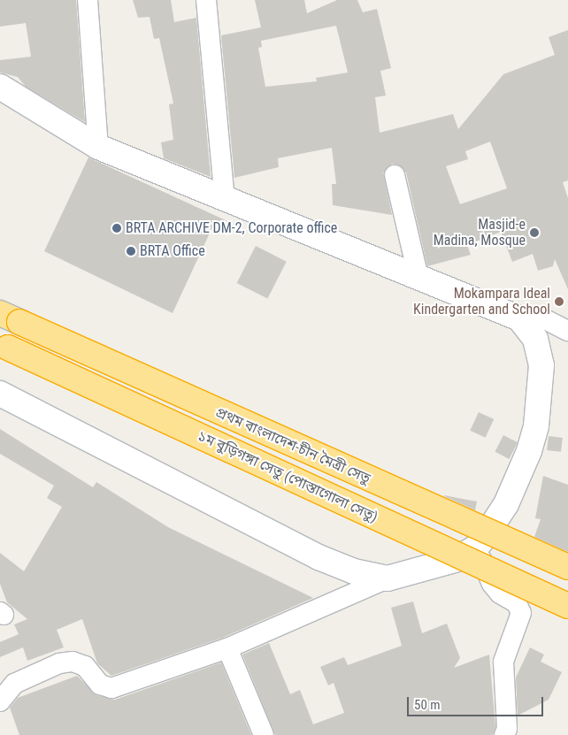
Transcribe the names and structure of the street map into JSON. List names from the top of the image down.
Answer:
{
  "streets": {
    "highway": ["প্রথম বাংলাদেশ-চীন মৈত্রী সেতু", "১ম বুড়িগঙ্গা সেতু (পোস্তাগোলা সেতু)"]
  },
  "places": [
    "BRTA ARCHIVE DM-2, Corporate office",
    "Masjid-e Madina, Mosque",
    "BRTA Office",
    "Mokampara Ideal Kindergarten and School"
  ],
  "scale_bar": "50 m"
}
